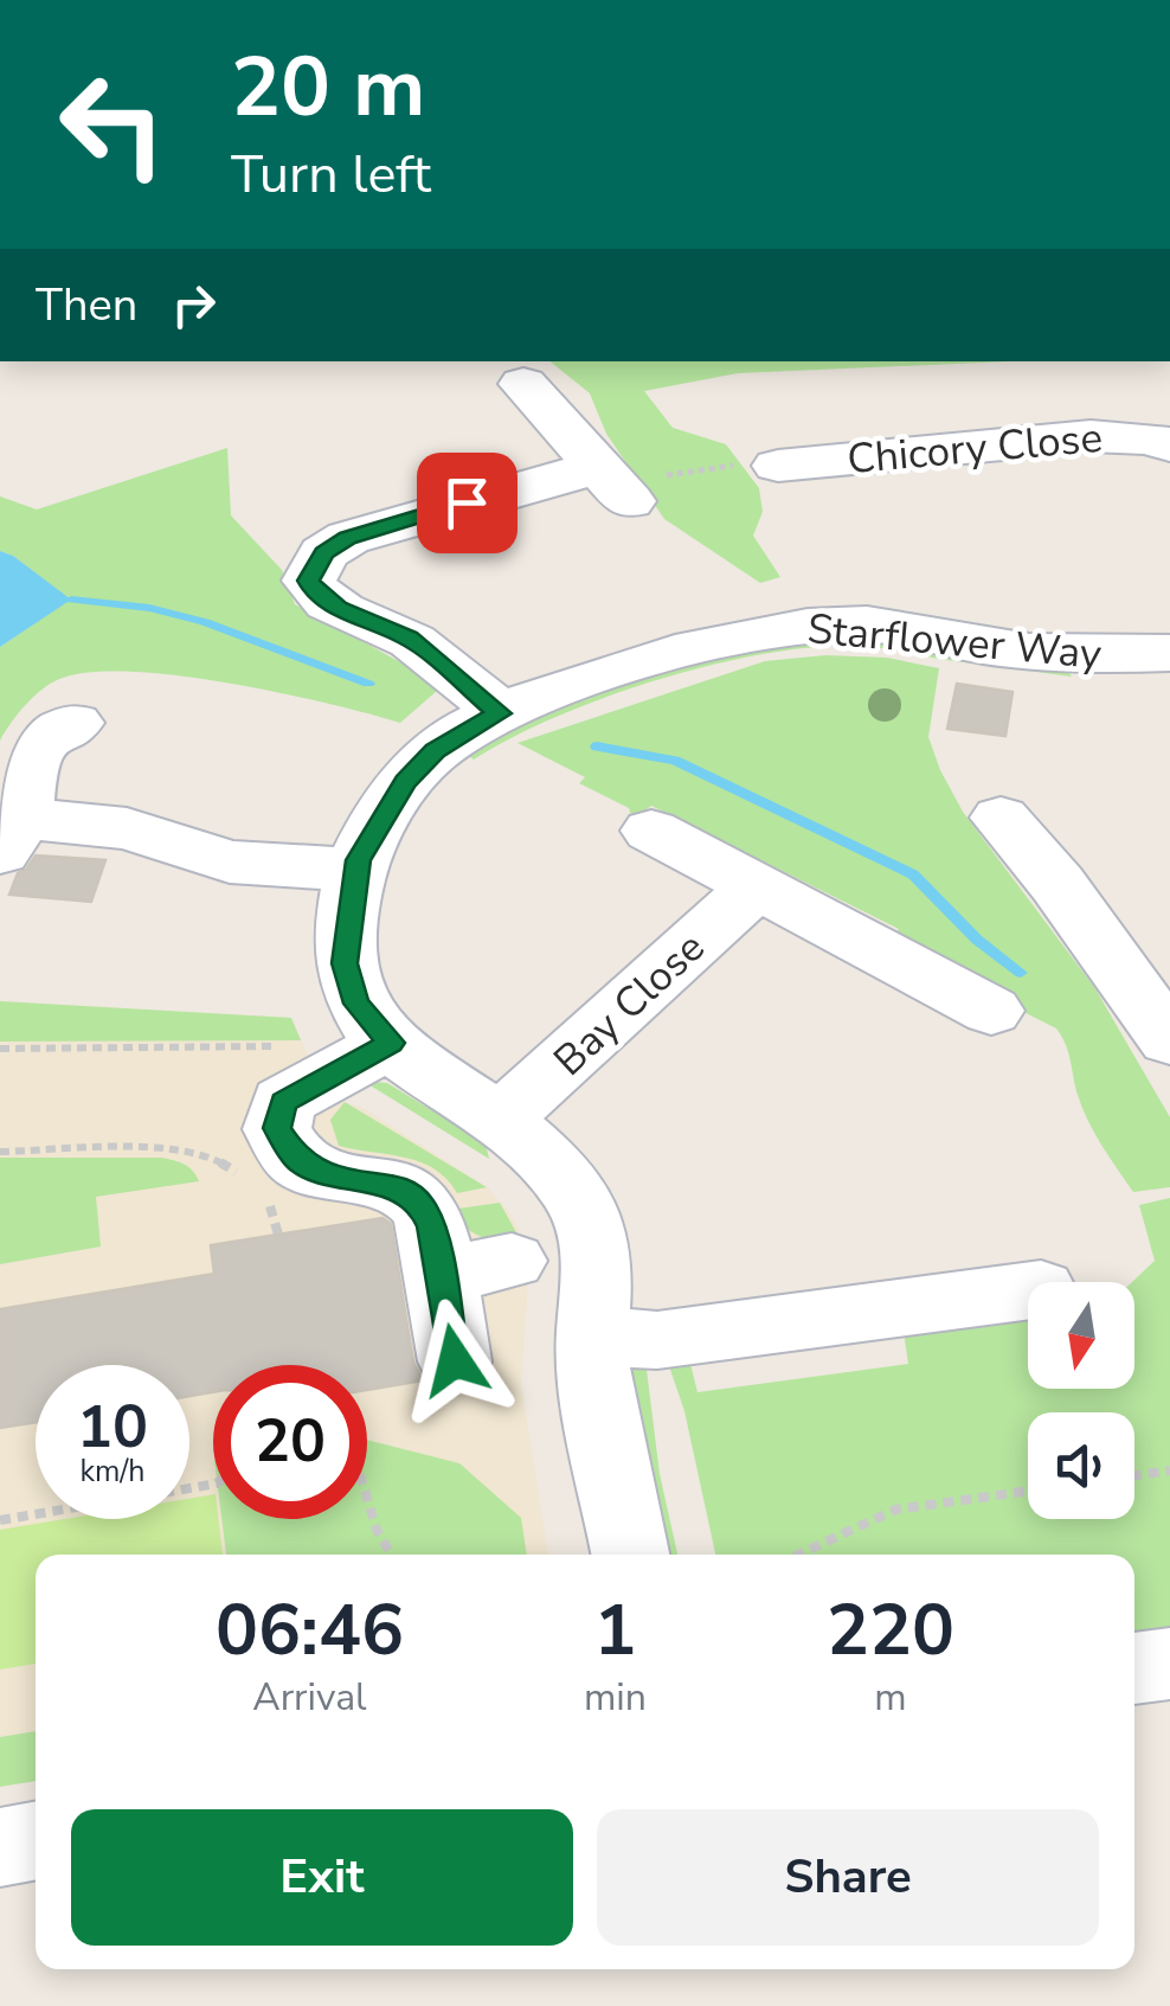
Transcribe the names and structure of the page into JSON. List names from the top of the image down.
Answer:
{
  "streets": {
    "street": ["Chicory Close", "Starflower Way", "Bay Close"]
  },
  "crossings": [
    ["Starflower Way", "Bay Close"]
  ],
  "north": "bottom",
  "page": {
    "turn": ["20 m", "Turn left"],
    "then": "Then",
    "speed": "10 km/h",
    "limit": "20",
    "eta": [
      "06:46",
      "Arrival",
      "1",
      "min",
      "220",
      "m"
    ],
    "buttons": ["Exit", "Share"]
  }
}
